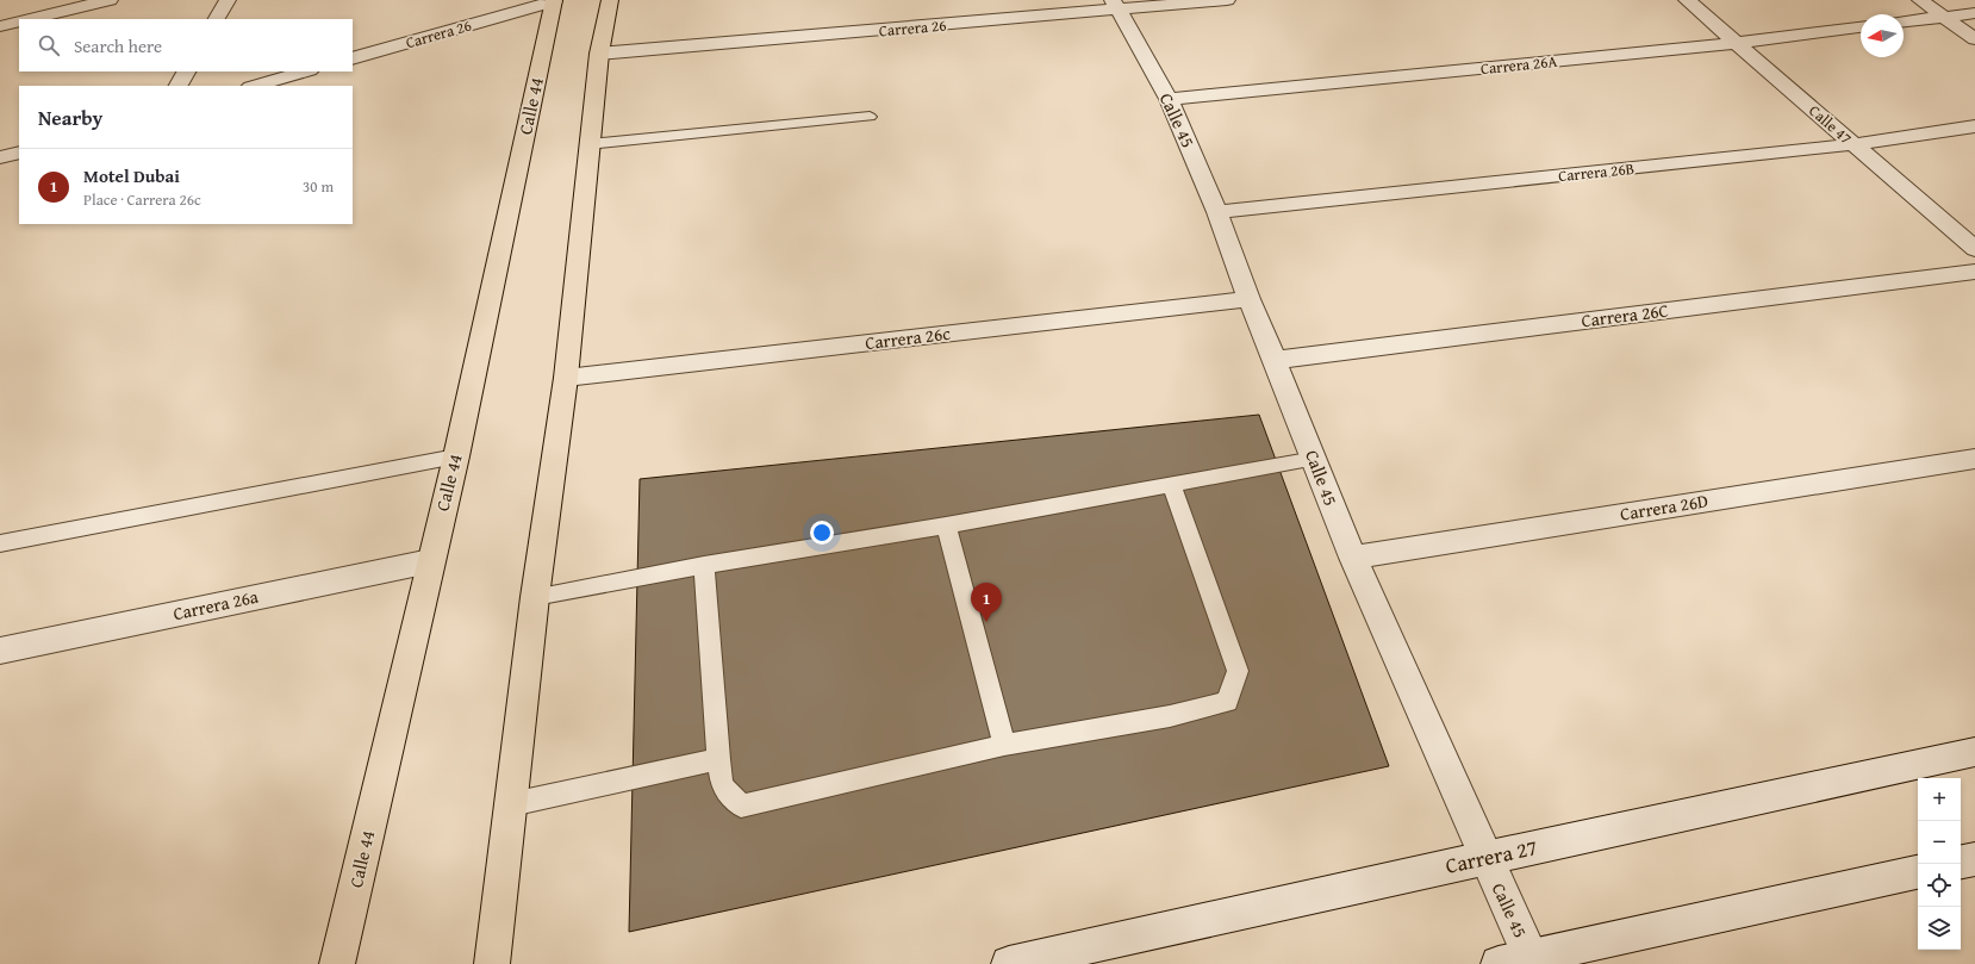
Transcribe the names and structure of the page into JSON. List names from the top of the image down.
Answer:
{
  "streets": {
    "main road": ["Calle 44"],
    "street": [
      "Carrera 26",
      "Carrera 26A",
      "Calle 45",
      "Calle 47",
      "Carrera 26B",
      "Carrera 26C",
      "Carrera 26c",
      "Carrera 26D",
      "Carrera 26a",
      "Carrera 27"
    ]
  },
  "crossings": [
    ["Carrera 26", "Calle 44"],
    ["Carrera 26", "Calle 45"],
    ["Carrera 26A", "Calle 45"],
    ["Carrera 26A", "Calle 47"],
    ["Calle 44", "Carrera 26a"],
    ["Calle 45", "Carrera 26B"],
    ["Calle 45", "Carrera 26C"],
    ["Calle 45", "Carrera 26c"],
    ["Calle 45", "Carrera 26D"],
    ["Calle 45", "Carrera 27"],
    ["Calle 47", "Carrera 26B"]
  ],
  "north": "left",
  "page": {
    "search": "Search here",
    "heading": "Nearby",
    "list": [
      {
        "mark": "1",
        "name": "Motel Dubai",
        "note": "Place · Carrera 26c",
        "value": "30 m"
      }
    ],
    "pins": "1",
    "map_buttons": ["+", "−"]
  }
}
